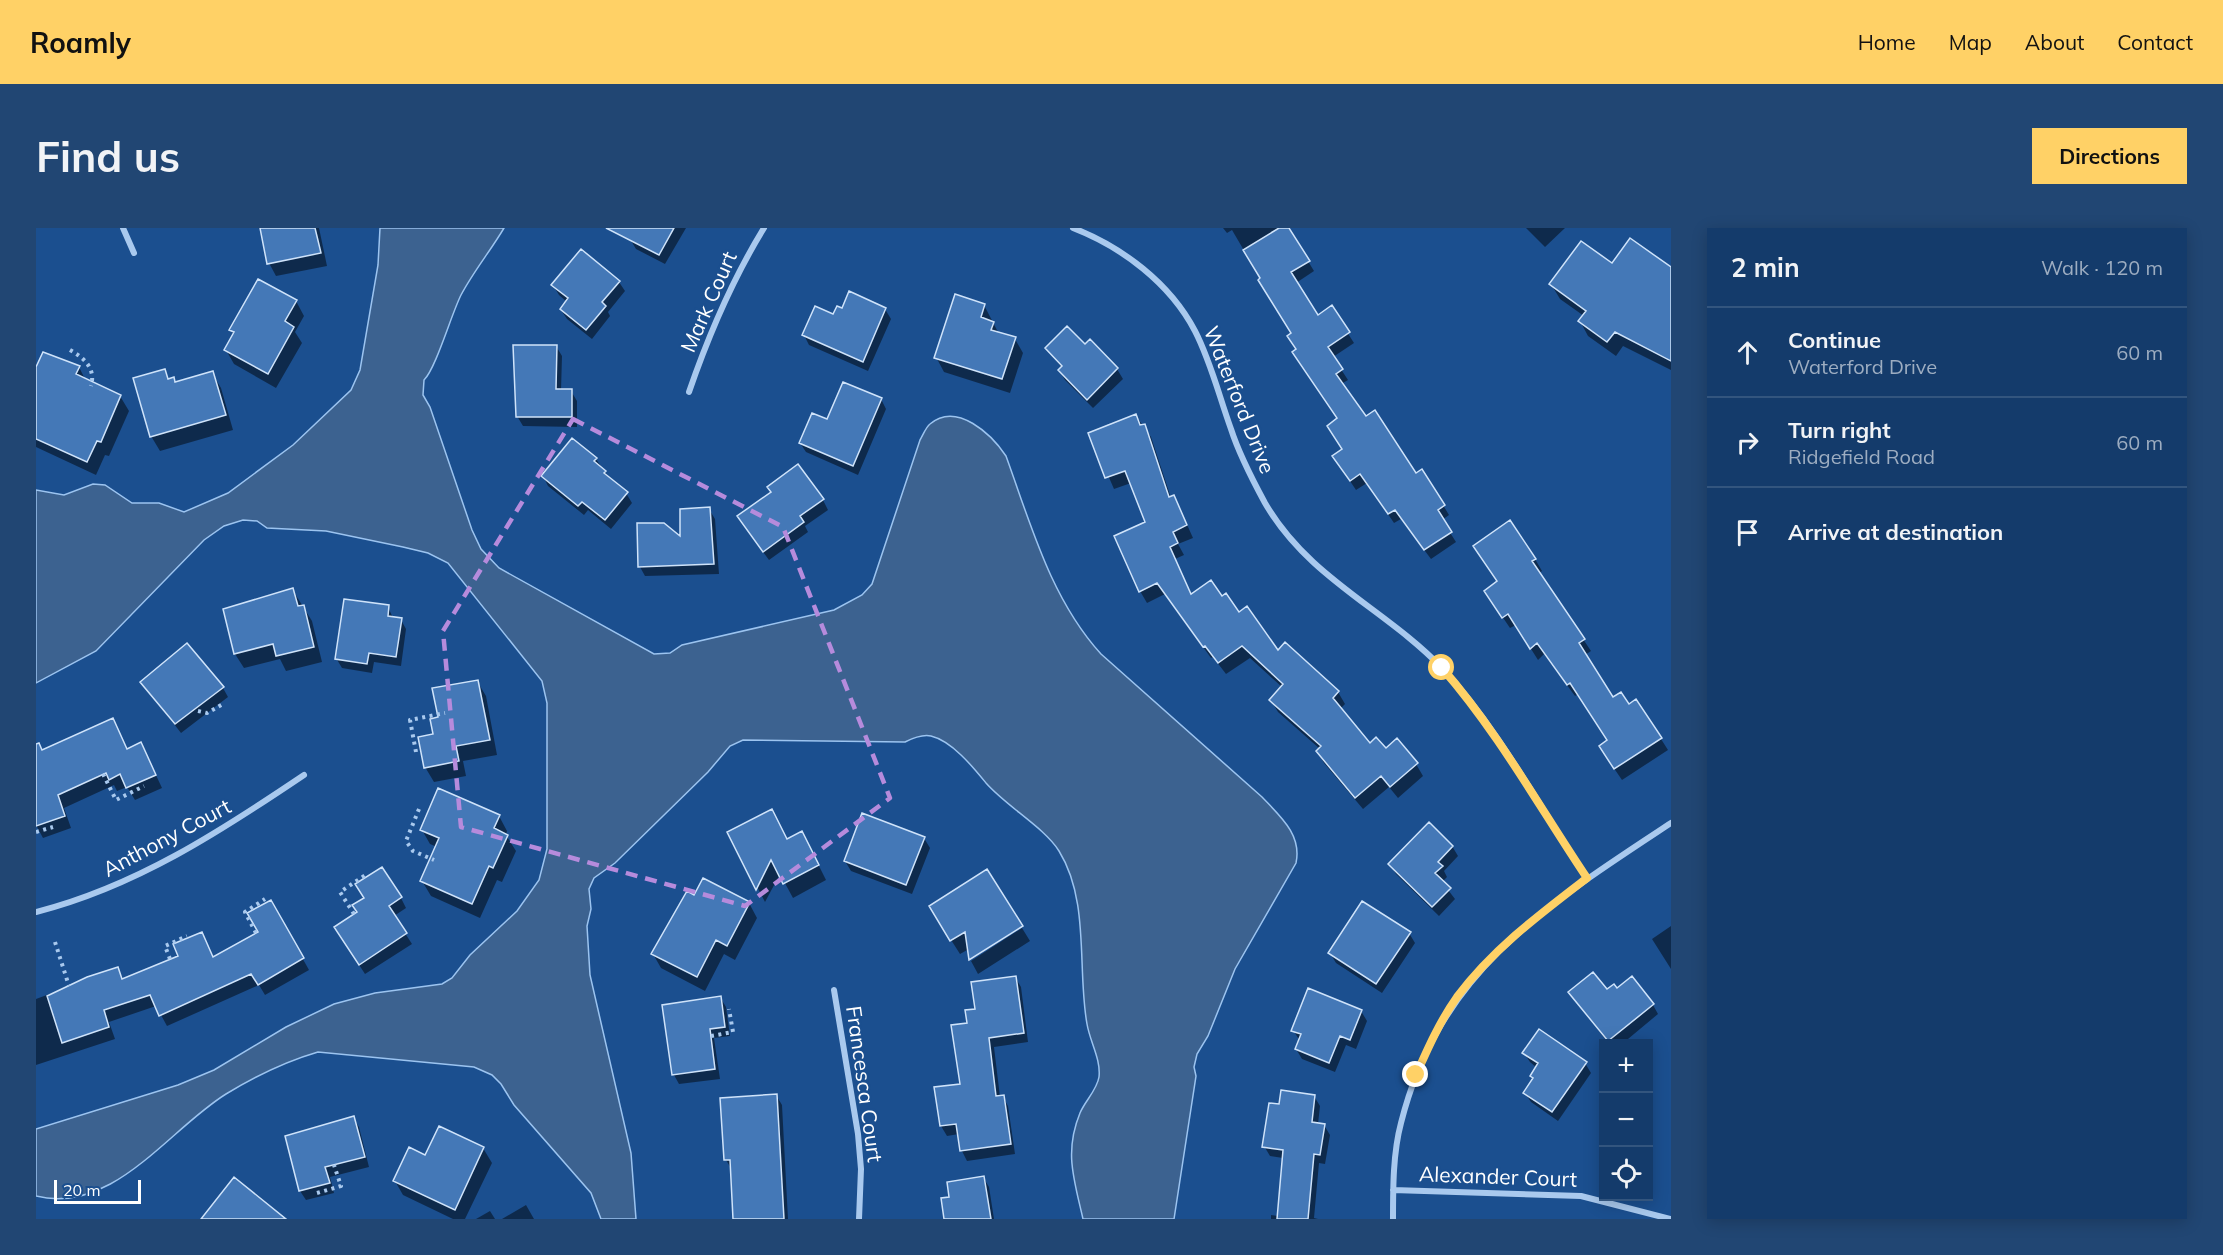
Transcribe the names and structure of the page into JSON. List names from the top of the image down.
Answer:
{
  "streets": {
    "street": [
      "Mark Court",
      "Waterford Drive",
      "Anthony Court",
      "Francesca Court",
      "Alexander Court"
    ]
  },
  "scale_bar": "20 m",
  "page": {
    "header": "Roamly",
    "nav": [
      "Home",
      "Map",
      "About",
      "Contact"
    ],
    "buttons": "Directions",
    "title": "Find us",
    "heading": ["2 min", "Walk · 120 m"],
    "list": [
      ["Continue", "Waterford Drive", "60 m"],
      ["Turn right", "Ridgefield Road", "60 m"],
      "Arrive at destination"
    ],
    "map_buttons": ["+", "−"],
    "scale": "20 m"
  }
}
